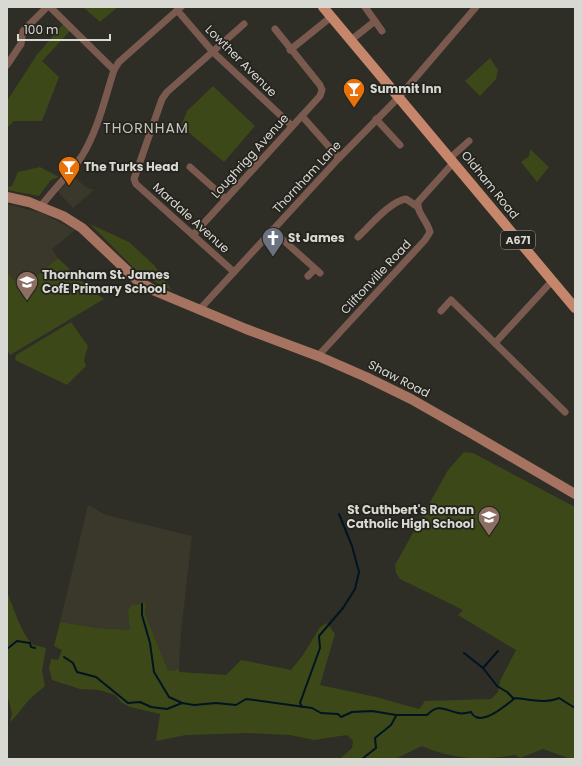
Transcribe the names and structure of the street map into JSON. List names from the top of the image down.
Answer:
{
  "streets": {
    "main road": ["Oldham Road", "A671"],
    "street": [
      "Lowther Avenue",
      "Loughrigg Avenue",
      "Thornham Lane",
      "Mardale Avenue",
      "Cliftonville Road",
      "Shaw Road"
    ]
  },
  "crossings": [
    ["Lowther Avenue", "Loughrigg Avenue"],
    ["Lowther Avenue", "Mardale Avenue"],
    ["Loughrigg Avenue", "Mardale Avenue"],
    ["Thornham Lane", "Oldham Road"],
    ["Thornham Lane", "Mardale Avenue"],
    ["Thornham Lane", "A671"],
    ["Thornham Lane", "Shaw Road"],
    ["Oldham Road", "A671"],
    ["Cliftonville Road", "Shaw Road"]
  ],
  "districts": ["THORNHAM"],
  "places": {
    "bar": ["Summit Inn", "The Turks Head"],
    "church": ["St James"],
    "school or university": ["Thornham St. James CofE Primary School", "St Cuthbert's Roman Catholic High School"]
  },
  "scale_bar": "100 m"
}
